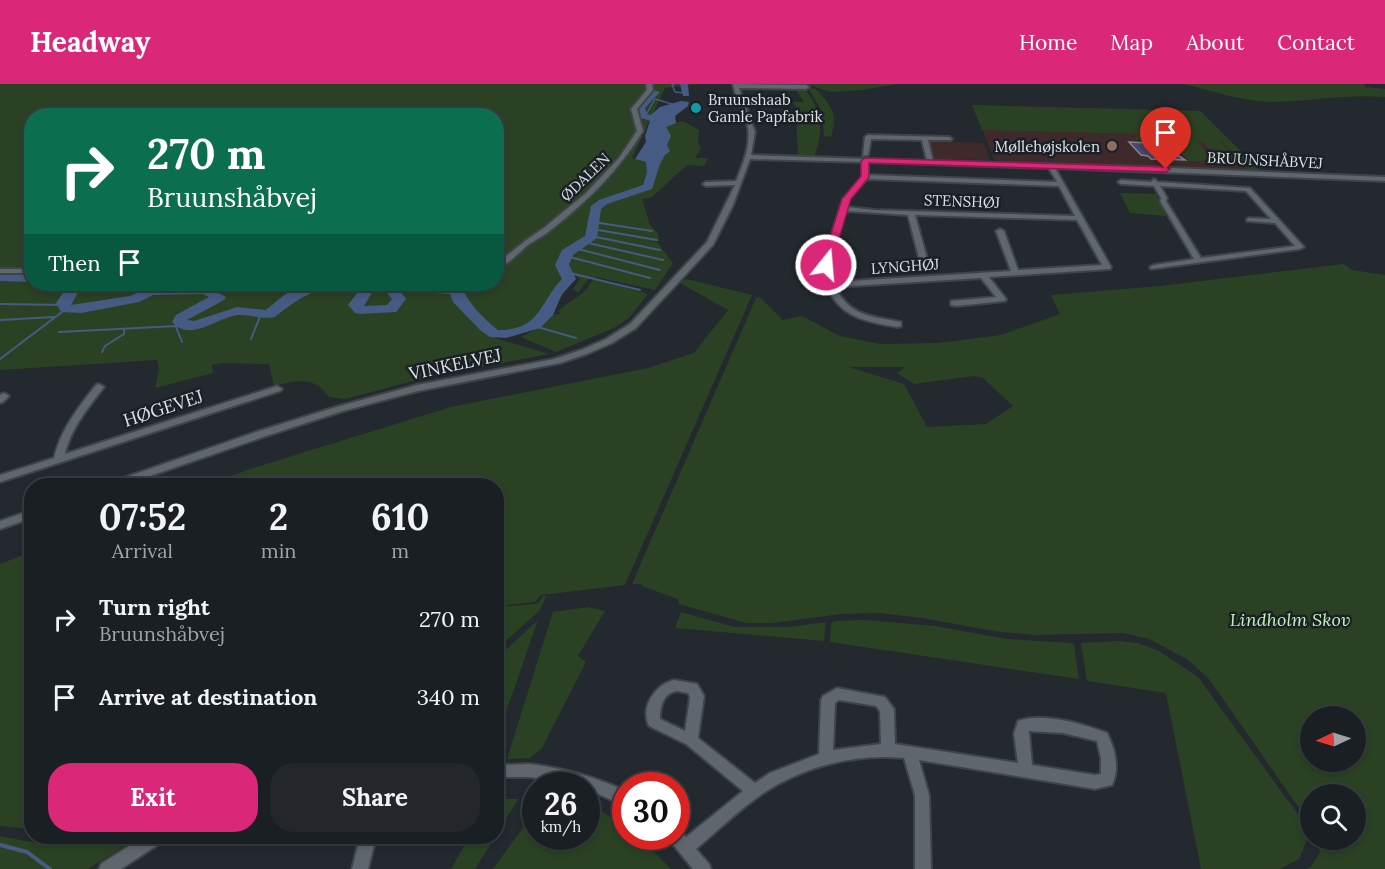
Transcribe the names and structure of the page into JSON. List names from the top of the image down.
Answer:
{
  "streets": {
    "street": [
      "BRUUNSHÅBVEJ",
      "ØDALEN",
      "STENSHØJ",
      "LYNGHØJ",
      "VINKELVEJ",
      "HØGEVEJ"
    ]
  },
  "crossings": [
    ["BRUUNSHÅBVEJ", "VINKELVEJ"],
    ["STENSHØJ", "LYNGHØJ"]
  ],
  "parks": ["Lindholm Skov"],
  "places": ["Bruunshaab Gamle Papfabrik", "Møllehøjskolen"],
  "north": "left",
  "page": {
    "header": "Headway",
    "nav": [
      "Home",
      "Map",
      "About",
      "Contact"
    ],
    "turn": ["270 m", "Bruunshåbvej"],
    "then": "Then",
    "eta": [
      "07:52",
      "Arrival",
      "2",
      "min",
      "610",
      "m"
    ],
    "list": [
      {
        "name": "Turn right",
        "note": "Bruunshåbvej",
        "value": "270 m"
      },
      {
        "name": "Arrive at destination",
        "value": "340 m"
      }
    ],
    "buttons": ["Exit", "Share"],
    "speed": "26 km/h",
    "limit": "30"
  }
}
